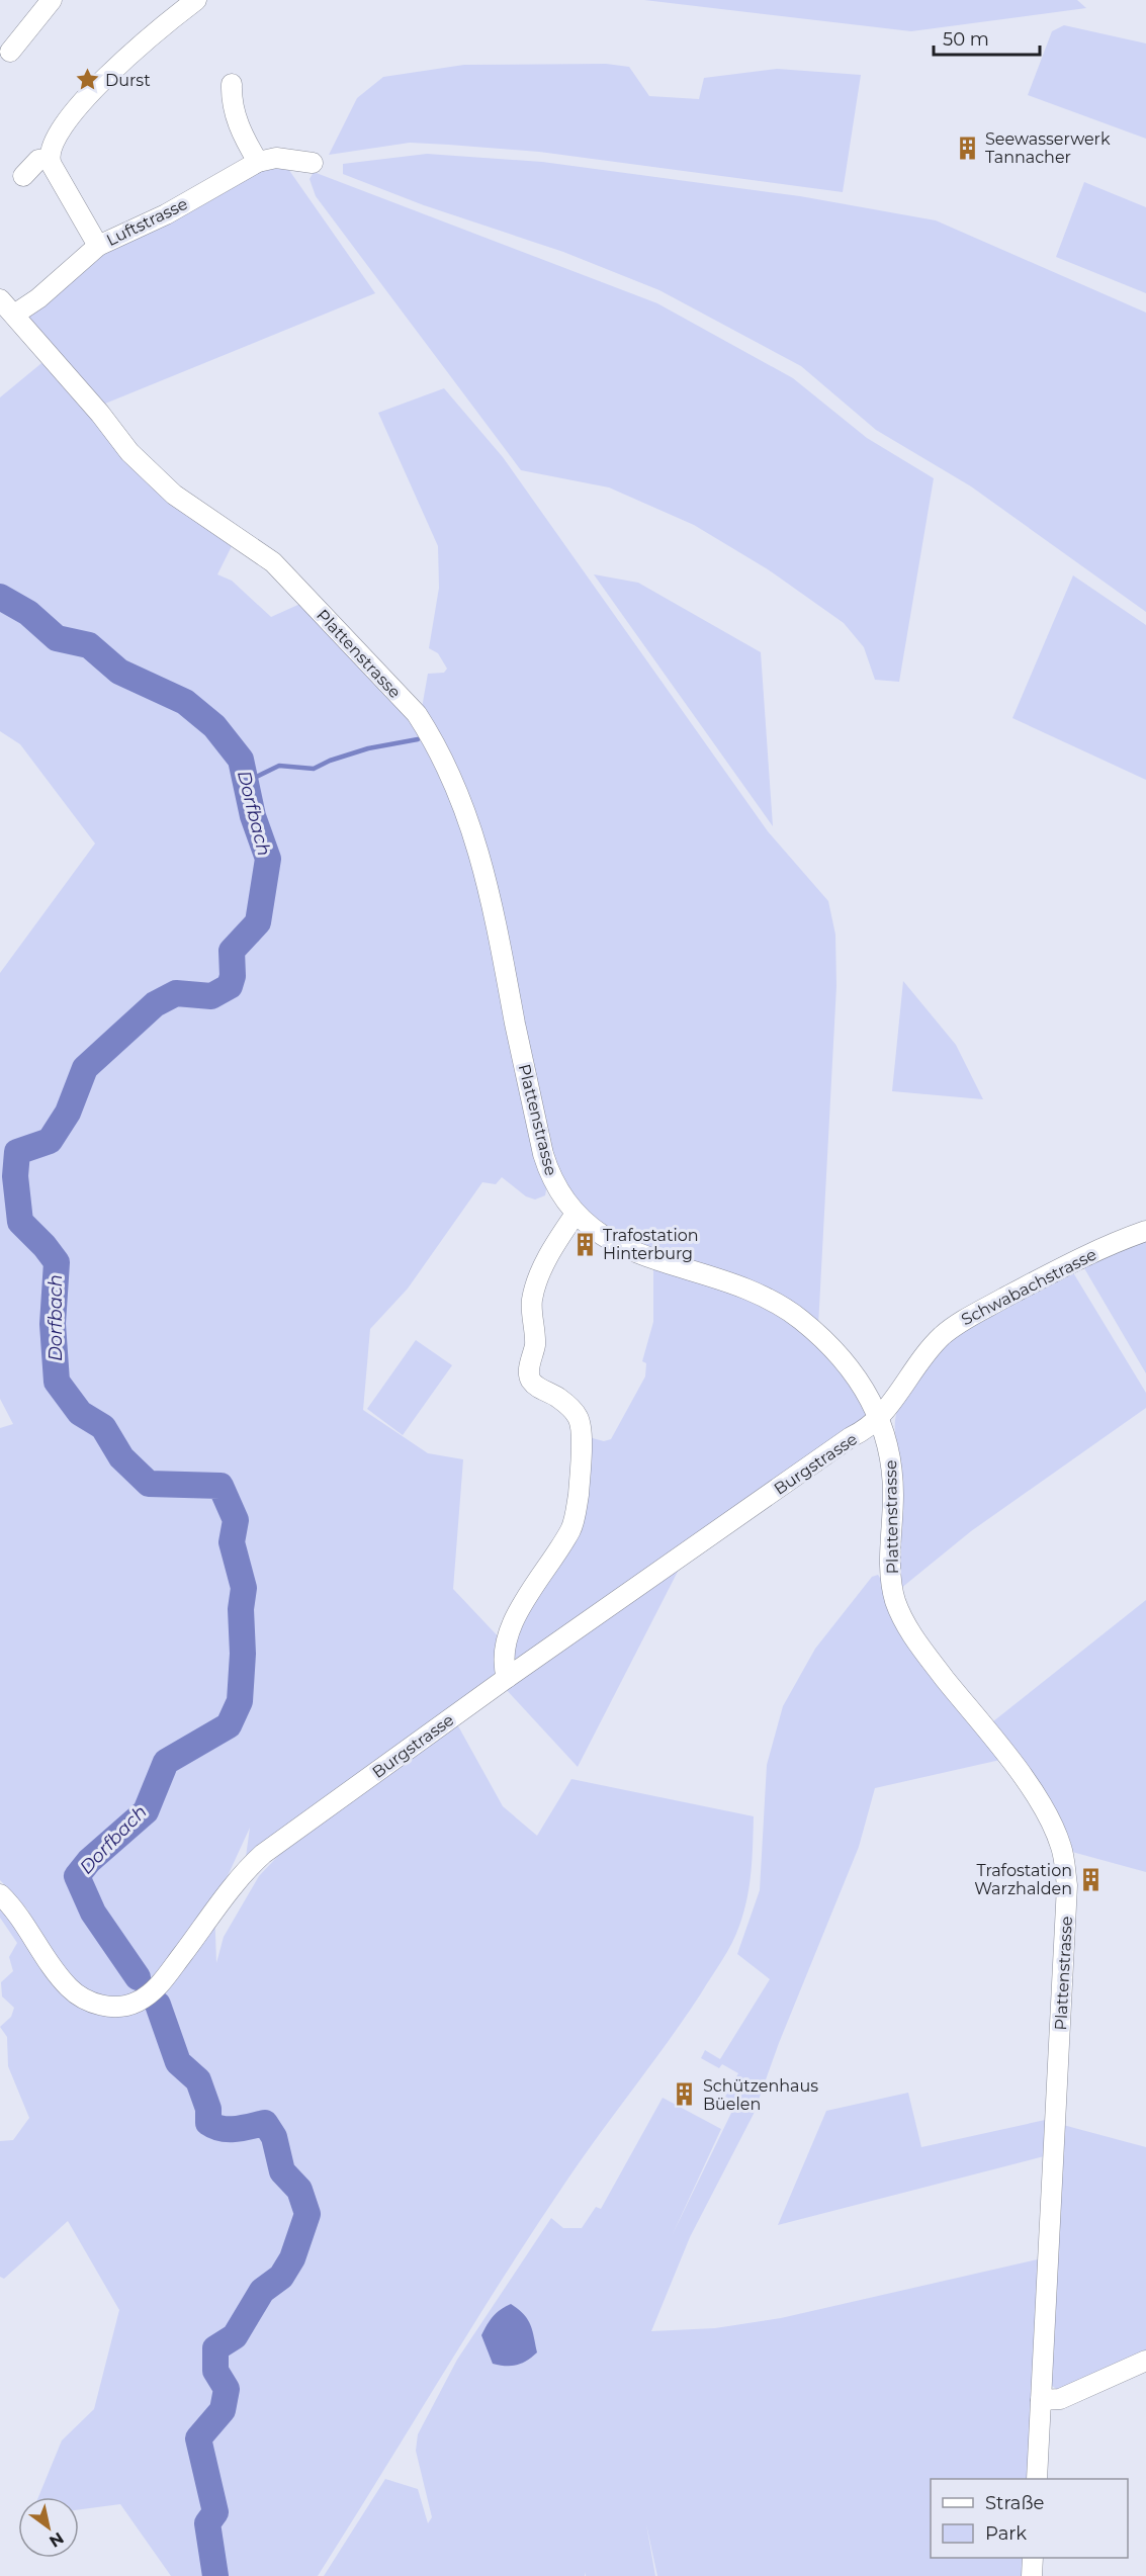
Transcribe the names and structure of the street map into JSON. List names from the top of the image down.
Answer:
{
  "streets": {
    "street": [
      "Luftstrasse",
      "Plattenstrasse",
      "Schwabachstrasse",
      "Burgstrasse"
    ]
  },
  "crossings": [
    ["Luftstrasse", "Plattenstrasse"],
    ["Plattenstrasse", "Schwabachstrasse"],
    ["Plattenstrasse", "Burgstrasse"],
    ["Schwabachstrasse", "Burgstrasse"]
  ],
  "water": ["Dorfbach"],
  "places": {
    "place": ["Durst"],
    "building": [
      "Seewasserwerk Tannacher",
      "Trafostation Hinterburg",
      "Trafostation Warzhalden",
      "Schützenhaus Büelen"
    ]
  },
  "legend": ["Straße", "Park"],
  "scale_bar": "50 m",
  "north": "bottom right"
}
